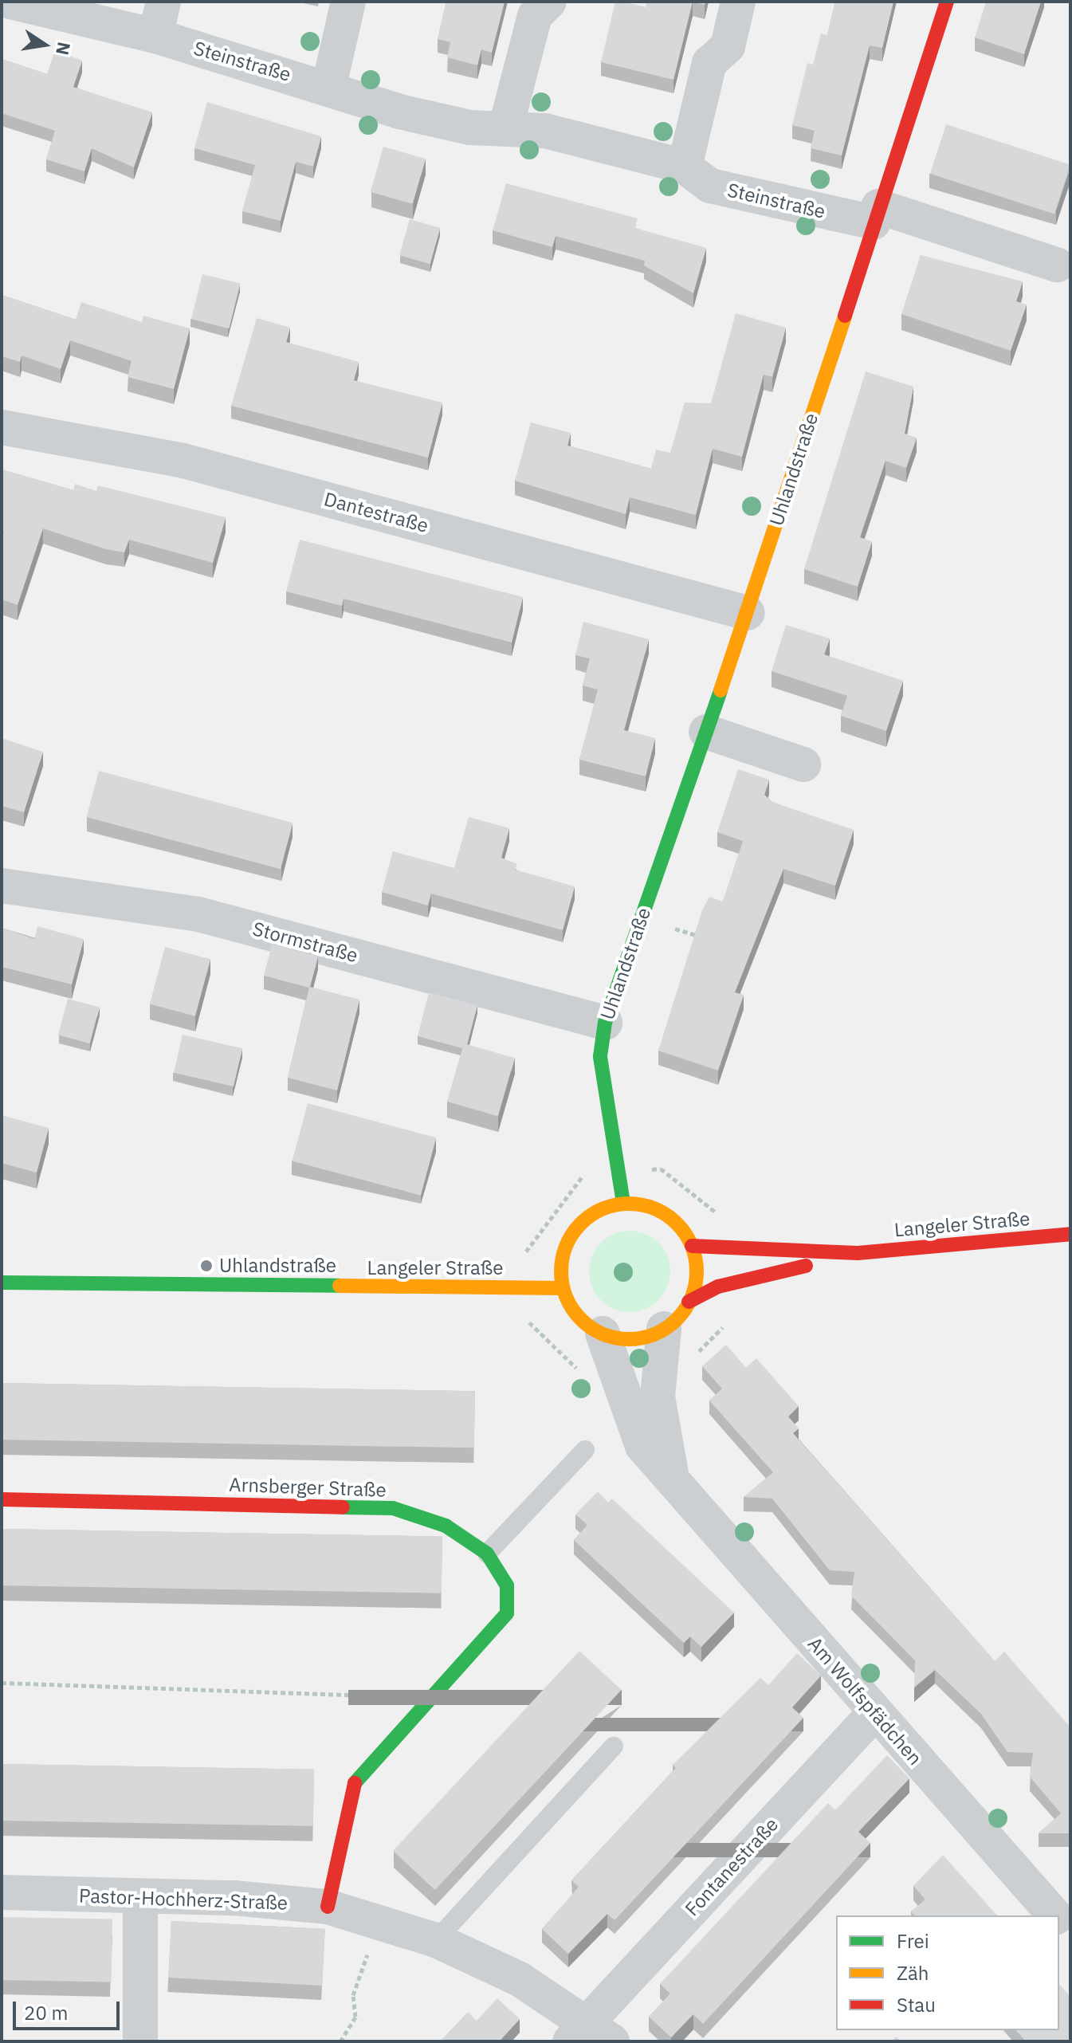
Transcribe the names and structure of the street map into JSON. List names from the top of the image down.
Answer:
{
  "streets": {
    "street": [
      "Steinstraße",
      "Uhlandstraße",
      "Dantestraße",
      "Stormstraße",
      "Langeler Straße",
      "Arnsberger Straße",
      "Am Wolfspfädchen",
      "Fontanestraße",
      "Pastor-Hochherz-Straße"
    ]
  },
  "crossings": [
    ["Steinstraße", "Uhlandstraße"],
    ["Uhlandstraße", "Dantestraße"],
    ["Uhlandstraße", "Stormstraße"],
    ["Uhlandstraße", "Langeler Straße"],
    ["Uhlandstraße", "Am Wolfspfädchen"],
    ["Langeler Straße", "Am Wolfspfädchen"],
    ["Arnsberger Straße", "Pastor-Hochherz-Straße"],
    ["Am Wolfspfädchen", "Fontanestraße"],
    ["Fontanestraße", "Pastor-Hochherz-Straße"]
  ],
  "places": ["Uhlandstraße"],
  "legend": ["Frei", "Zäh", "Stau"],
  "scale_bar": "20 m",
  "north": "right"
}
